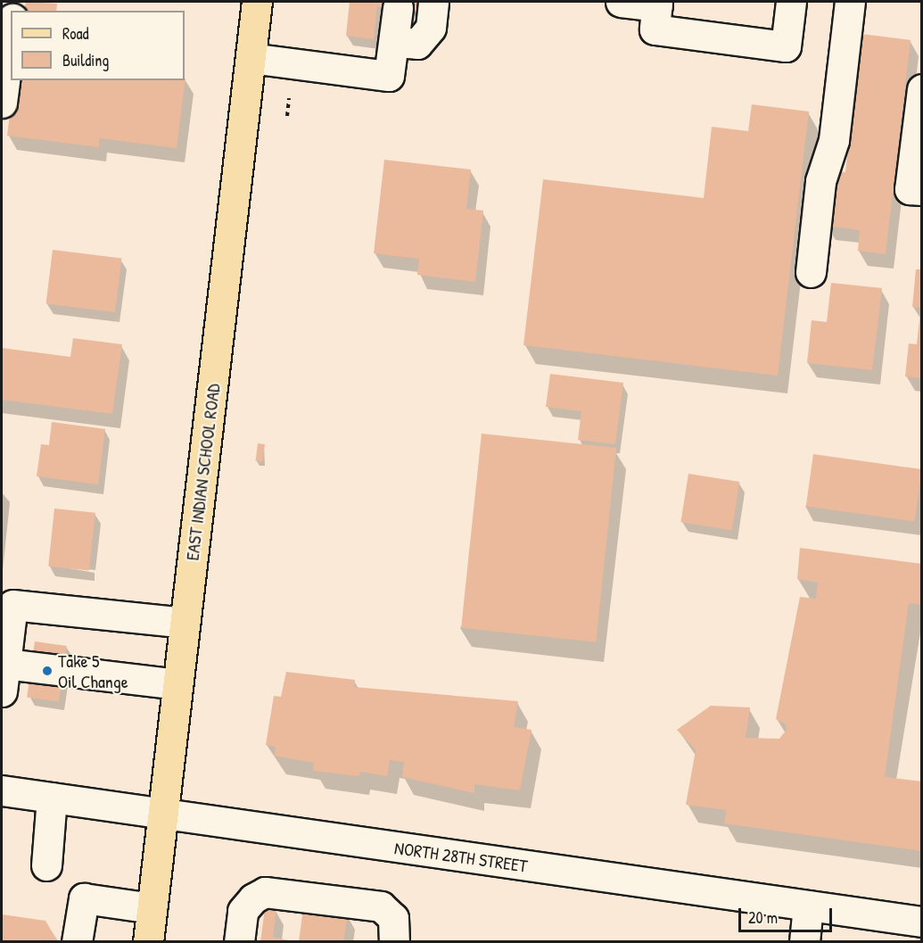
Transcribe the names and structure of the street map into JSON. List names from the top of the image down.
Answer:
{
  "streets": {
    "main road": ["EAST INDIAN SCHOOL ROAD"],
    "street": ["NORTH 28TH STREET"]
  },
  "crossings": [
    ["EAST INDIAN SCHOOL ROAD", "NORTH 28TH STREET"]
  ],
  "places": ["Take 5 Oil Change"],
  "legend": ["Road", "Building"],
  "scale_bar": "20 m"
}
